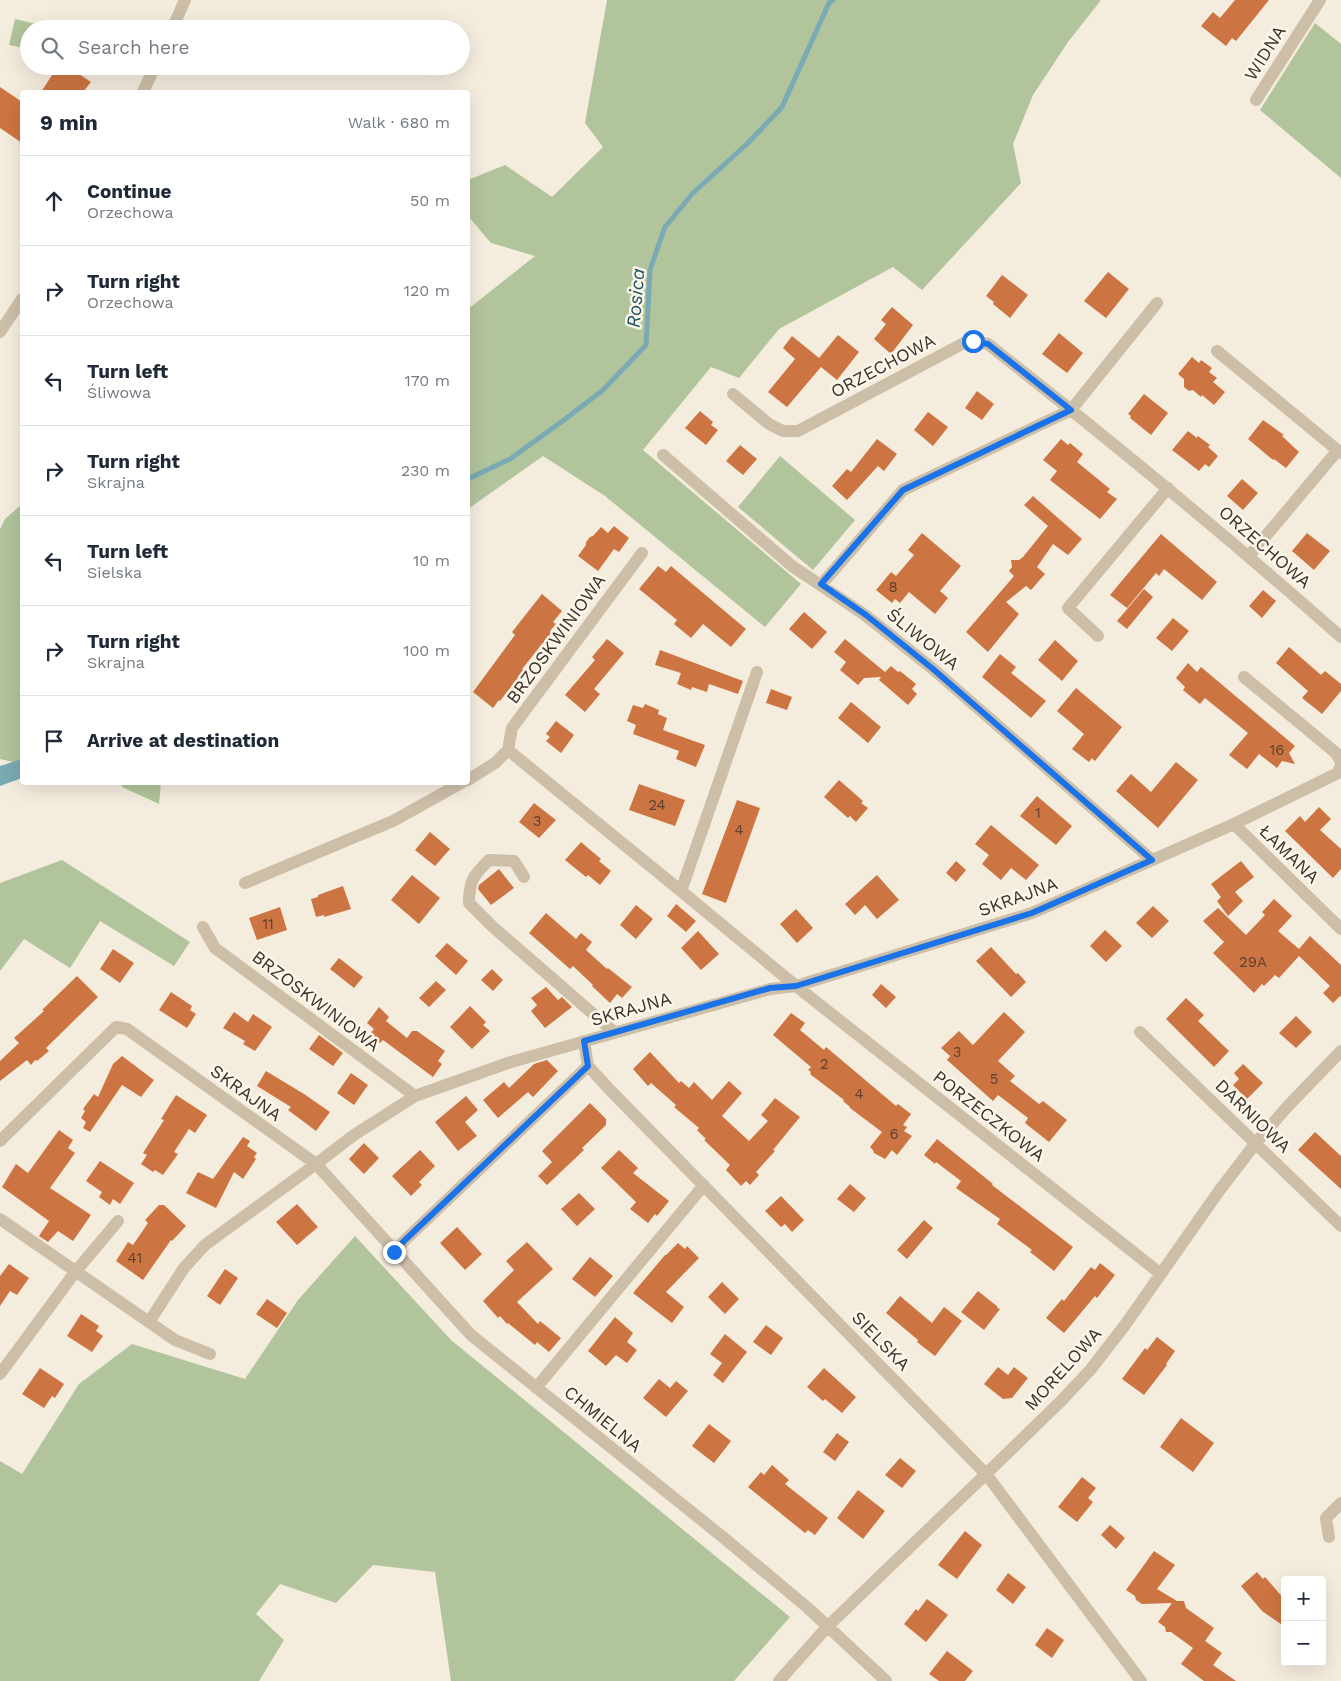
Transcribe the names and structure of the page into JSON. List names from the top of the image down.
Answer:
{
  "streets": {
    "street": [
      "WIDNA",
      "ORZECHOWA",
      "BRZOSKWINIOWA",
      "ŚLIWOWA",
      "ŁAMANA",
      "SKRAJNA",
      "PORZECZKOWA",
      "DARNIOWA",
      "SIELSKA",
      "MORELOWA",
      "CHMIELNA"
    ]
  },
  "crossings": [
    ["BRZOSKWINIOWA", "SKRAJNA"],
    ["ŚLIWOWA", "SKRAJNA"],
    ["ŁAMANA", "SKRAJNA"],
    ["SKRAJNA", "PORZECZKOWA"],
    ["SKRAJNA", "CHMIELNA"],
    ["PORZECZKOWA", "MORELOWA"],
    ["DARNIOWA", "MORELOWA"],
    ["SIELSKA", "MORELOWA"],
    ["MORELOWA", "CHMIELNA"]
  ],
  "water": ["Rosica"],
  "house_numbers": [
    "8",
    "16",
    "24",
    "1",
    "3",
    "4",
    "11",
    "29A",
    "3",
    "2",
    "5",
    "4",
    "6",
    "41"
  ],
  "page": {
    "search": "Search here",
    "heading": ["9 min", "Walk · 680 m"],
    "list": [
      ["Continue", "Orzechowa", "50 m"],
      ["Turn right", "Orzechowa", "120 m"],
      ["Turn left", "Śliwowa", "170 m"],
      ["Turn right", "Skrajna", "230 m"],
      ["Turn left", "Sielska", "10 m"],
      ["Turn right", "Skrajna", "100 m"],
      "Arrive at destination"
    ],
    "map_buttons": ["+", "−"]
  }
}
